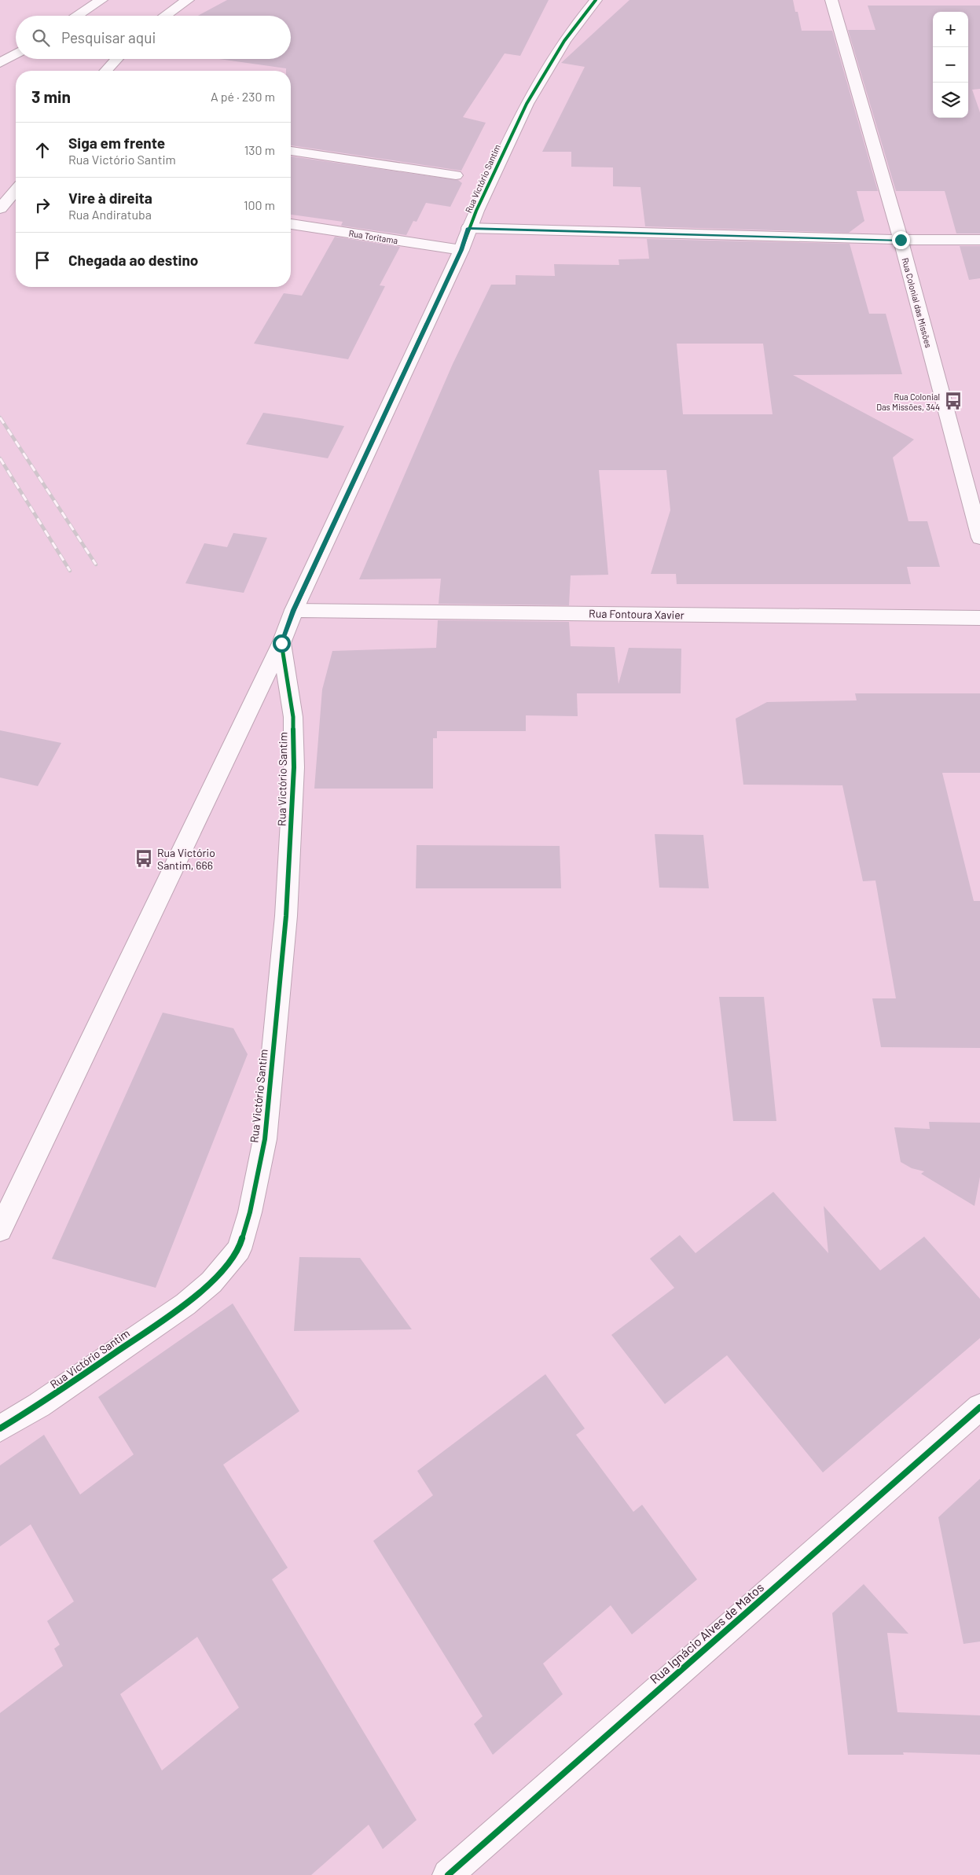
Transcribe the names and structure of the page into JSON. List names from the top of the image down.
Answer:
{
  "streets": {
    "main road": [
      "Rua Victório Santim",
      "Rua Toritama",
      "Rua Colonial das Missões",
      "Rua Fontoura Xavier",
      "Rua Ignácio Alves de Matos"
    ]
  },
  "crossings": [
    ["Rua Victório Santim", "Rua Toritama"],
    ["Rua Victório Santim", "Rua Fontoura Xavier"]
  ],
  "places": {
    "bus stop": ["Rua Colonial Das Missões, 344", "Rua Victório Santim, 666"]
  },
  "page": {
    "map_buttons": ["+", "−"],
    "search": "Pesquisar aqui",
    "heading": ["3 min", "A pé · 230 m"],
    "list": [
      ["Siga em frente", "Rua Victório Santim", "130 m"],
      ["Vire à direita", "Rua Andiratuba", "100 m"],
      "Chegada ao destino"
    ]
  }
}
